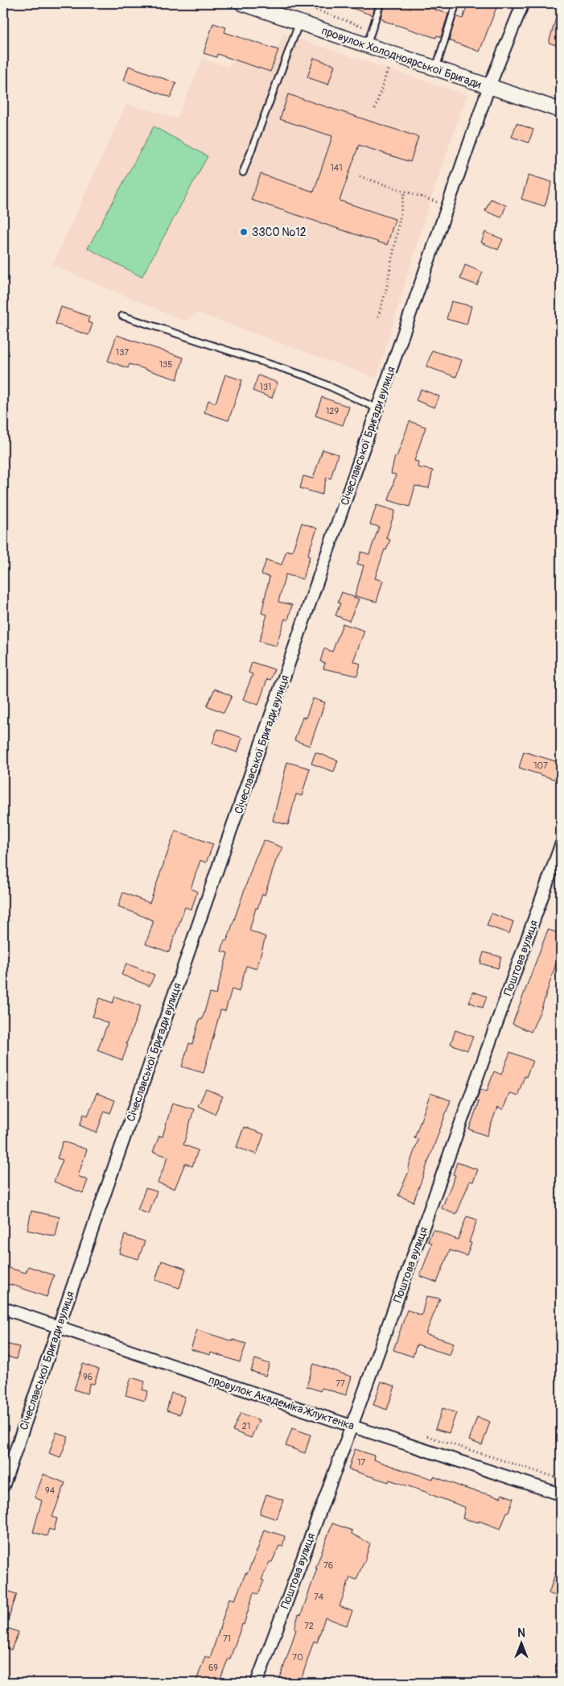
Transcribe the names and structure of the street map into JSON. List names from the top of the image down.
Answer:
{
  "streets": {
    "street": [
      "провулок Холодноярської Бригади",
      "Січеславської Бригади вулиця",
      "Поштова вулиця",
      "провулок Академіка Жлуктенка"
    ]
  },
  "crossings": [
    ["провулок Холодноярської Бригади", "Січеславської Бригади вулиця"],
    ["Січеславської Бригади вулиця", "провулок Академіка Жлуктенка"],
    ["Поштова вулиця", "провулок Академіка Жлуктенка"]
  ],
  "places": ["ЗЗСО №12"],
  "house_numbers": [
    "141",
    "137",
    "135",
    "131",
    "129",
    "107",
    "96",
    "77",
    "21",
    "17",
    "94",
    "76",
    "74",
    "72",
    "71",
    "70",
    "69"
  ],
  "north": "top"
}
